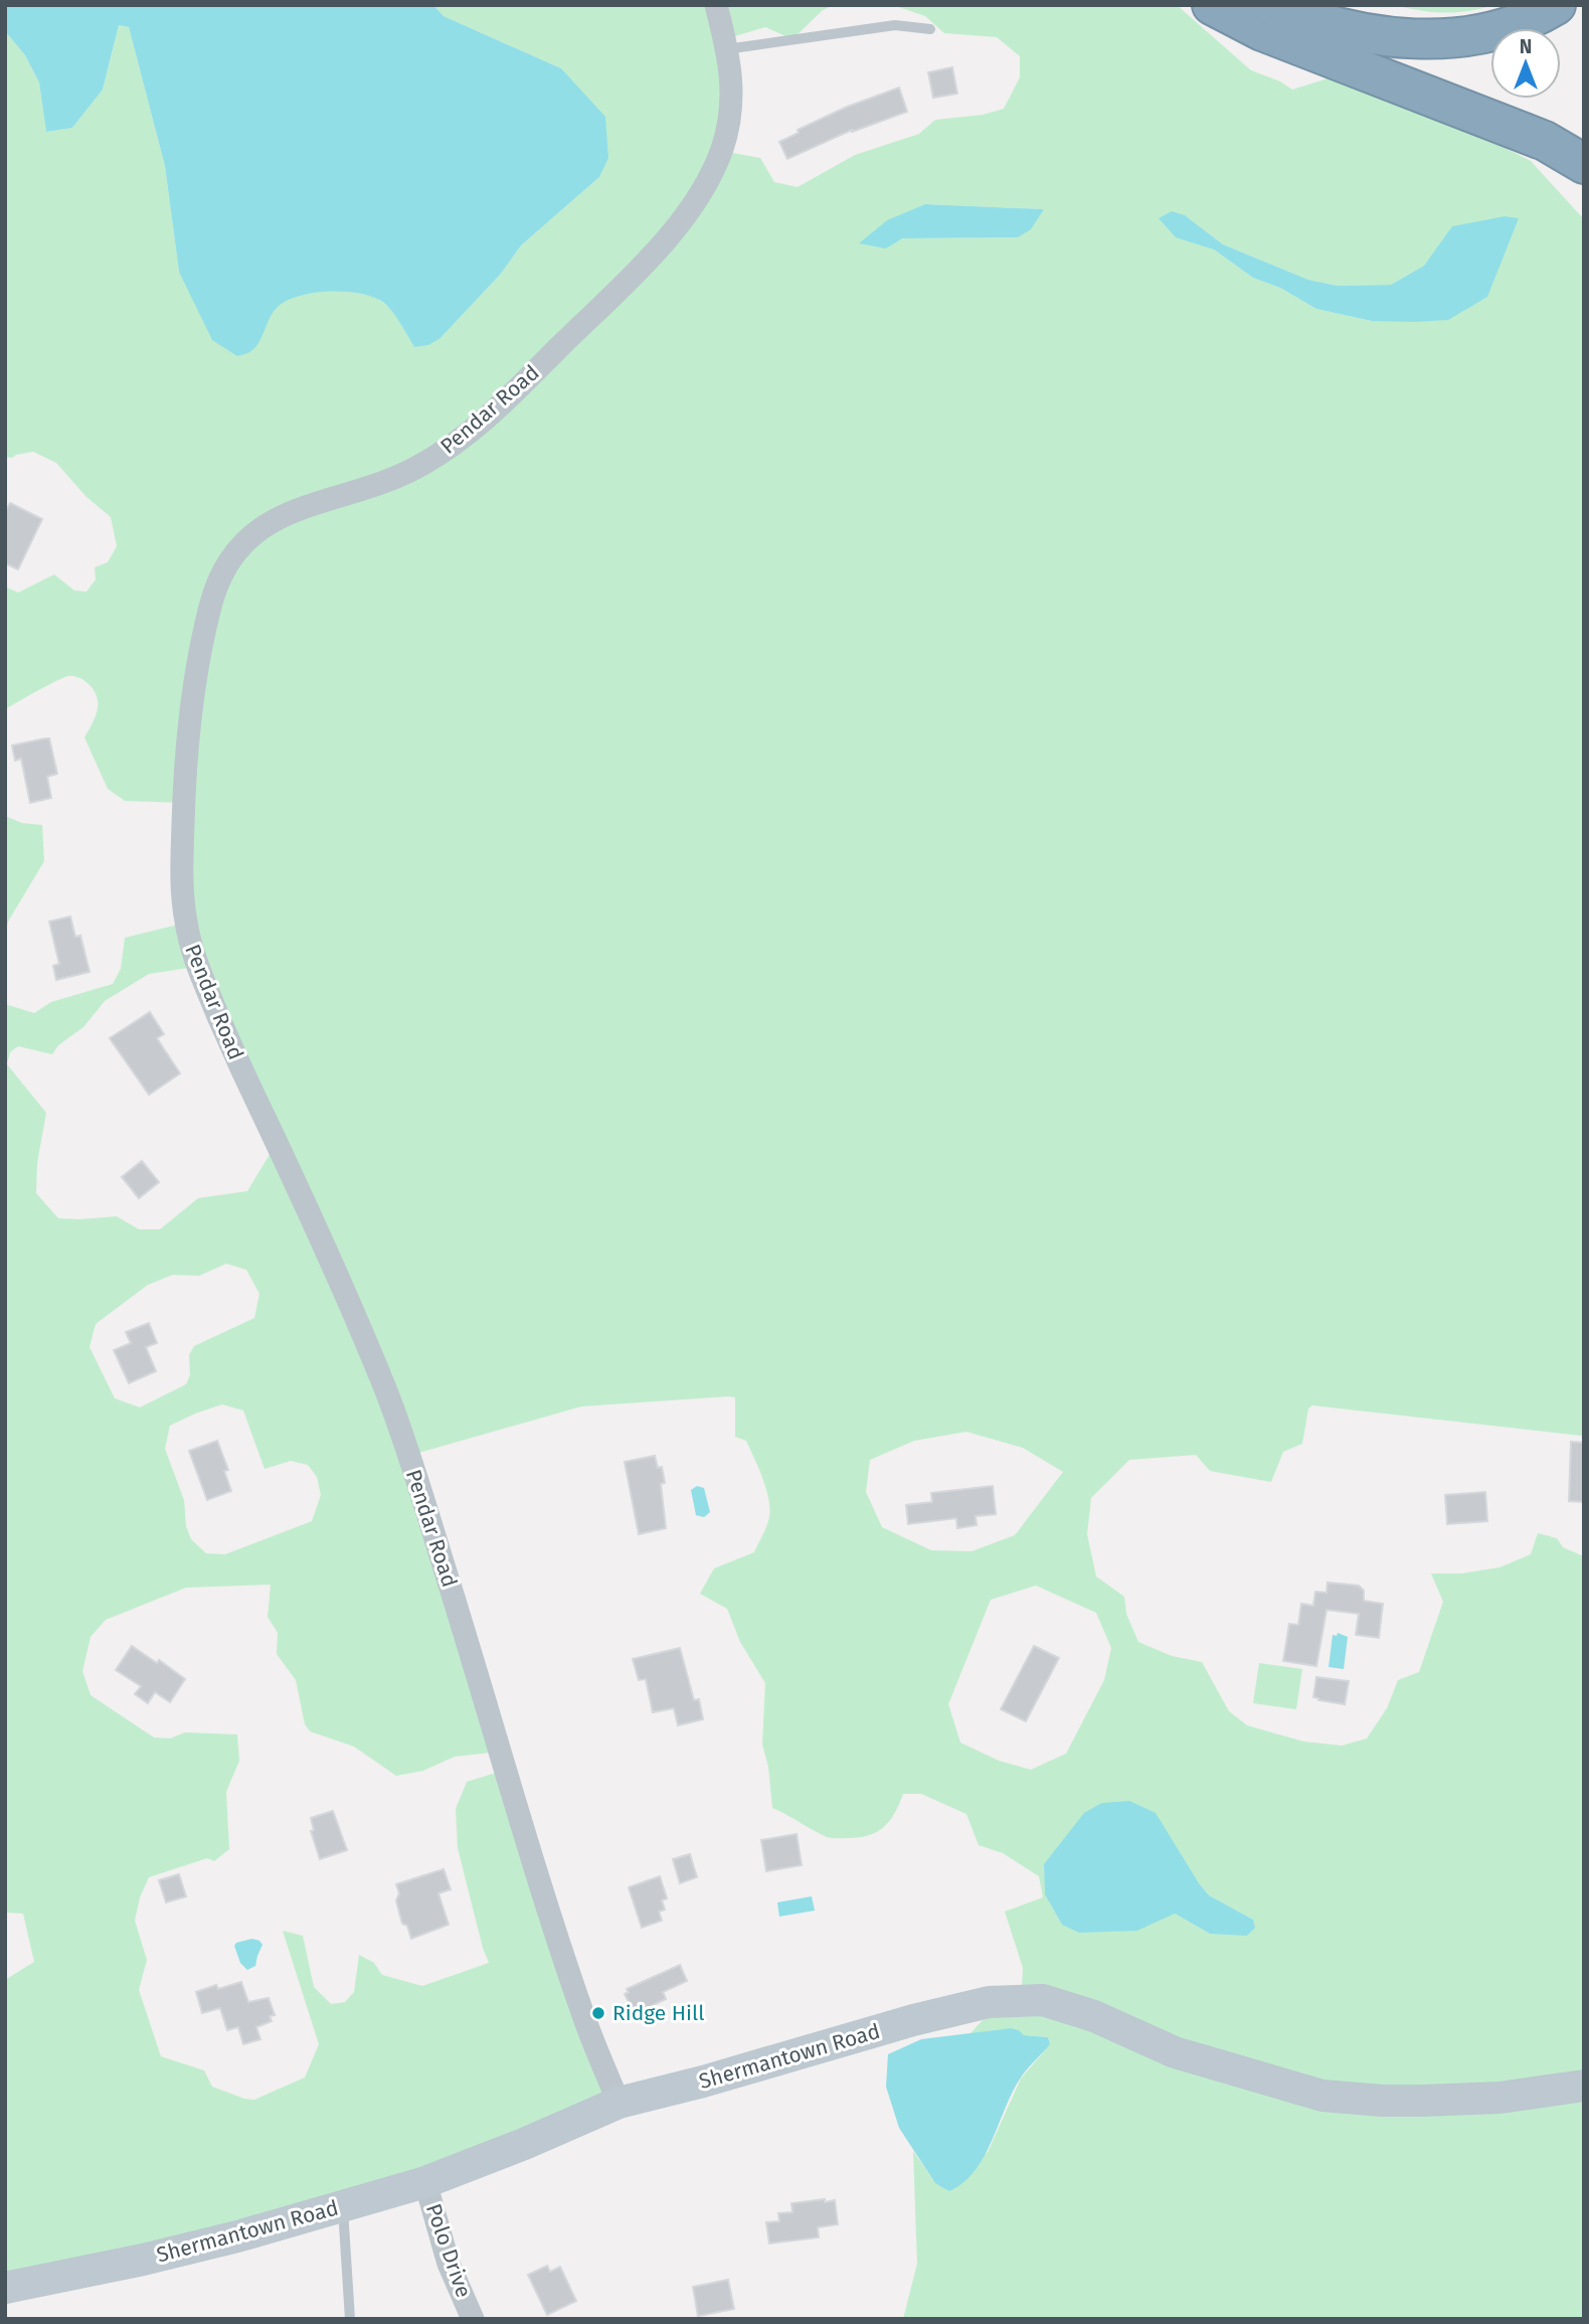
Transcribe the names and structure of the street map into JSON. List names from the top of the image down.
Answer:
{
  "streets": {
    "street": ["Pendar Road", "Shermantown Road", "Polo Drive"]
  },
  "crossings": [
    ["Pendar Road", "Shermantown Road"],
    ["Shermantown Road", "Polo Drive"]
  ],
  "places": ["Ridge Hill"],
  "north": "top"
}
